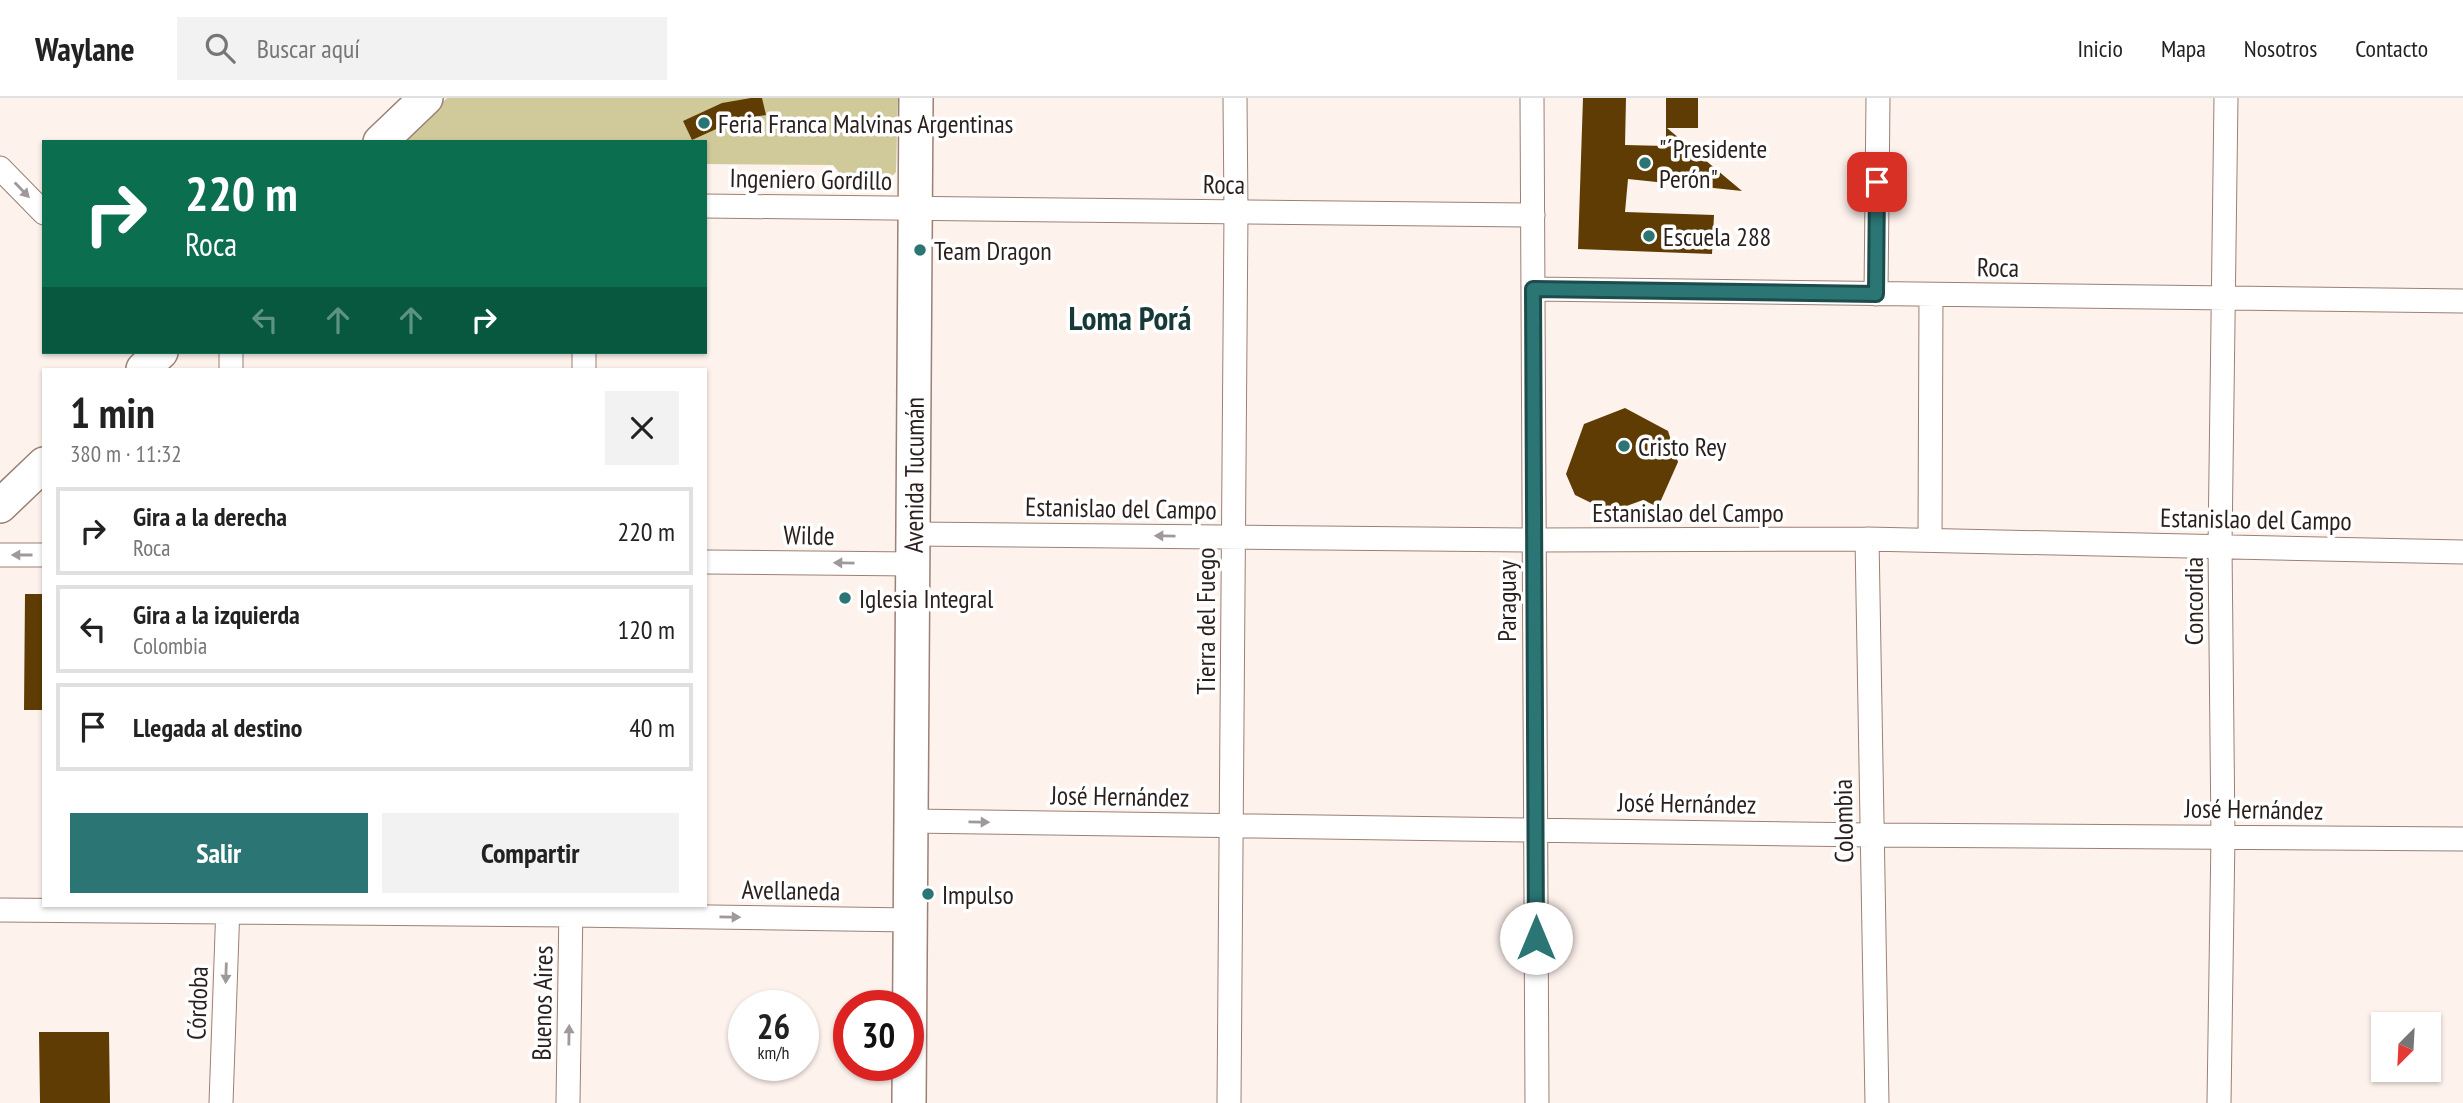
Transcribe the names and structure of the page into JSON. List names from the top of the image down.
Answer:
{
  "streets": {
    "main road": ["Avenida Tucumán"],
    "street": [
      "Ingeniero Gordillo",
      "Roca",
      "Estanislao del Campo",
      "Wilde",
      "Paraguay",
      "Concordia",
      "Tierra del Fuego",
      "José Hernández",
      "Colombia",
      "Avellaneda",
      "Córdoba",
      "Buenos Aires"
    ]
  },
  "crossings": [
    ["Ingeniero Gordillo", "Roca"],
    ["Ingeniero Gordillo", "Avenida Tucumán"],
    ["Roca", "Avenida Tucumán"],
    ["Roca", "Paraguay"],
    ["Roca", "Concordia"],
    ["Roca", "Tierra del Fuego"],
    ["Avenida Tucumán", "Estanislao del Campo"],
    ["Avenida Tucumán", "Wilde"],
    ["Avenida Tucumán", "José Hernández"],
    ["Avenida Tucumán", "Avellaneda"],
    ["Estanislao del Campo", "Wilde"],
    ["Estanislao del Campo", "Paraguay"],
    ["Estanislao del Campo", "Concordia"],
    ["Estanislao del Campo", "Tierra del Fuego"],
    ["Estanislao del Campo", "Colombia"],
    ["Paraguay", "José Hernández"],
    ["Concordia", "José Hernández"],
    ["Tierra del Fuego", "José Hernández"],
    ["José Hernández", "Colombia"],
    ["Avellaneda", "Córdoba"],
    ["Avellaneda", "Buenos Aires"]
  ],
  "one_way": [
    "Wilde",
    "Avellaneda",
    "Córdoba",
    "Buenos Aires"
  ],
  "districts": ["Loma Porá"],
  "places": [
    "Feria Franca Malvinas Argentinas",
    "\"´Presidente Perón\"",
    "Escuela 288",
    "Team Dragon",
    "Cristo Rey",
    "Iglesia Integral",
    "Impulso"
  ],
  "north": "bottom left",
  "page": {
    "header": "Waylane",
    "search": "Buscar aquí",
    "nav": [
      "Inicio",
      "Mapa",
      "Nosotros",
      "Contacto"
    ],
    "turn": ["220 m", "Roca"],
    "heading": ["1 min", "380 m · 11:32"],
    "list": [
      {
        "name": "Gira a la derecha",
        "note": "Roca",
        "value": "220 m"
      },
      {
        "name": "Gira a la izquierda",
        "note": "Colombia",
        "value": "120 m"
      },
      {
        "name": "Llegada al destino",
        "value": "40 m"
      }
    ],
    "buttons": ["Salir", "Compartir"],
    "speed": "26 km/h",
    "limit": "30"
  }
}
